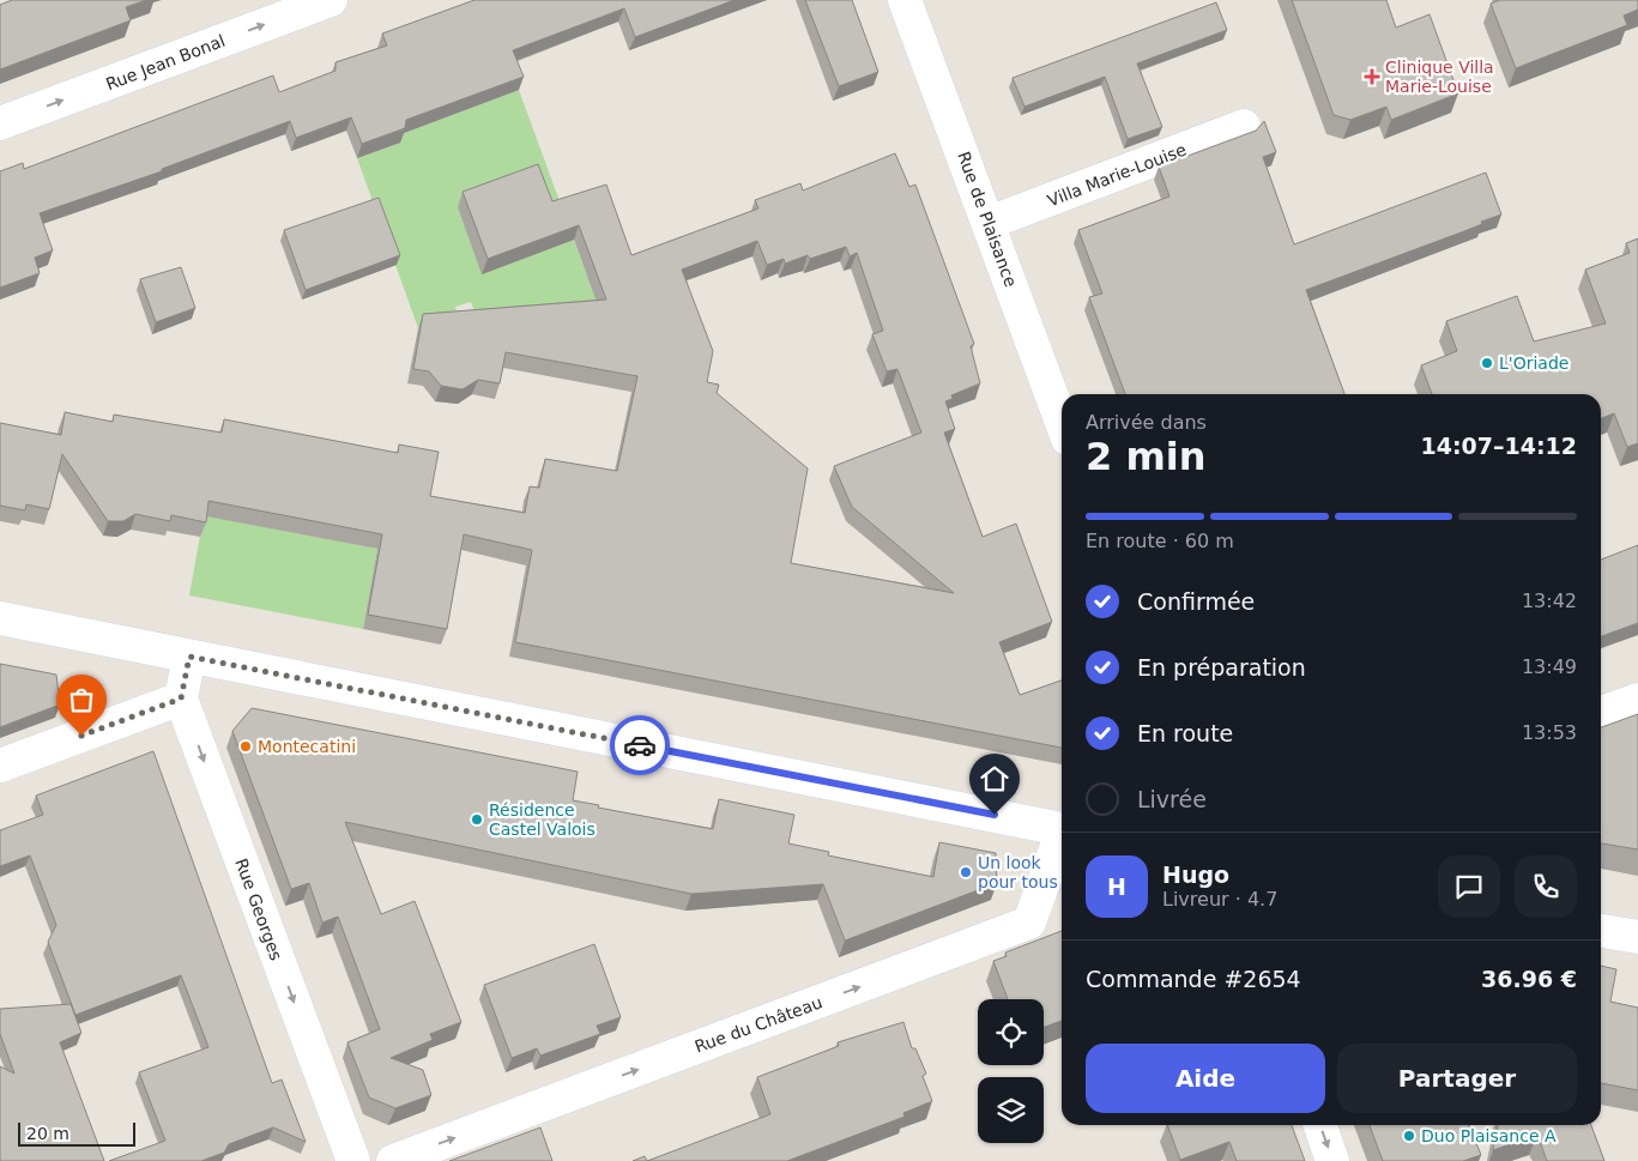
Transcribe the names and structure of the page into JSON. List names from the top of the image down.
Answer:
{
  "streets": {
    "street": [
      "Rue Jean Bonal",
      "Villa Marie-Louise",
      "Rue de Plaisance",
      "Rue Georges",
      "Rue du Château"
    ]
  },
  "crossings": [
    ["Villa Marie-Louise", "Rue de Plaisance"]
  ],
  "one_way": ["Rue Jean Bonal", "Rue Georges", "Rue du Château"],
  "places": {
    "health": ["Clinique Villa Marie-Louise"],
    "other": [
      "L'Oriade",
      "Montecatini",
      "Résidence Castel Valois",
      "Un look pour tous",
      "Duo Plaisance A"
    ]
  },
  "scale_bar": "20 m",
  "page": {
    "heading": ["2 min", "Arrivée dans", "14:07–14:12"],
    "panel": [
      "Hugo",
      "Livreur · 4.7",
      "Commande #2654",
      "36.96 €"
    ],
    "bar": "En route · 60 m",
    "list": [
      ["Confirmée", "13:42"],
      ["En préparation", "13:49"],
      ["En route", "13:53"],
      "Livrée"
    ],
    "round": "H",
    "buttons": ["Aide", "Partager"],
    "scale": "20 m"
  }
}
